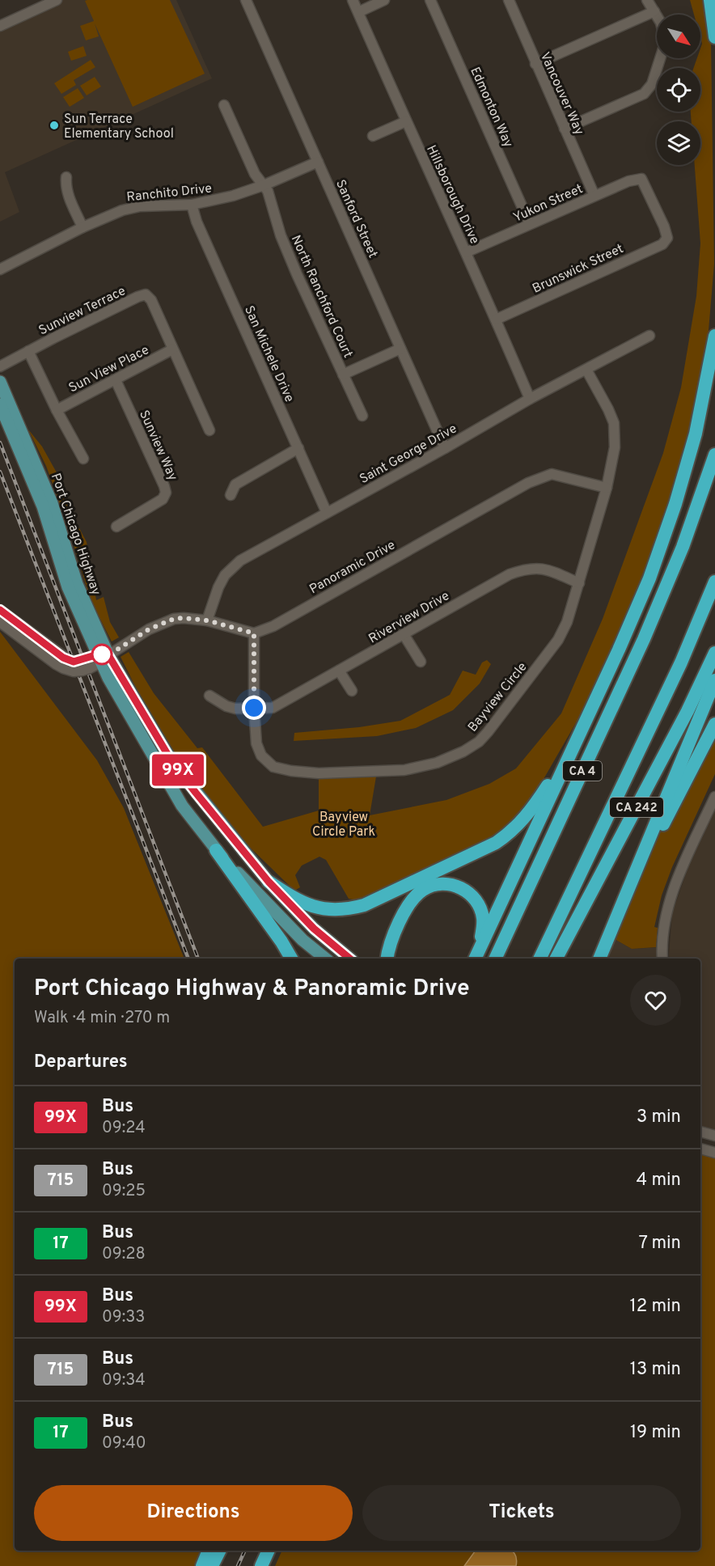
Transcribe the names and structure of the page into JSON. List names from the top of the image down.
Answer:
{
  "streets": {
    "highway": ["CA 4", "CA 242"],
    "main road": ["Port Chicago Highway"],
    "street": [
      "Vancouver Way",
      "Edmonton Way",
      "Ranchito Drive",
      "Hillsborough Drive",
      "Yukon Street",
      "Sanford Street",
      "Brunswick Street",
      "North Ranchford Court",
      "Sunview Terrace",
      "San Michele Drive",
      "Sun View Place",
      "Sunview Way",
      "Saint George Drive",
      "Panoramic Drive",
      "Riverview Drive",
      "Bayview Circle"
    ]
  },
  "crossings": [
    ["Vancouver Way", "Yukon Street"],
    ["Edmonton Way", "Yukon Street"],
    ["Ranchito Drive", "Sanford Street"],
    ["Ranchito Drive", "North Ranchford Court"],
    ["Ranchito Drive", "San Michele Drive"],
    ["Hillsborough Drive", "Yukon Street"],
    ["Hillsborough Drive", "Brunswick Street"],
    ["Hillsborough Drive", "Saint George Drive"],
    ["Yukon Street", "Brunswick Street"],
    ["Sanford Street", "Saint George Drive"],
    ["Sunview Terrace", "Sun View Place"],
    ["San Michele Drive", "Saint George Drive"],
    ["Sun View Place", "Sunview Way"],
    ["Saint George Drive", "Bayview Circle"],
    ["Panoramic Drive", "Bayview Circle"],
    ["Riverview Drive", "Bayview Circle"]
  ],
  "parks": ["Bayview Circle Park"],
  "places": ["Sun Terrace Elementary School"],
  "lines": ["bus line 99X"],
  "north": "bottom right",
  "page": {
    "on_map": "99X",
    "heading": [
      ["Port Chicago Highway & Panoramic Drive", "Walk · 4 min · 270 m"],
      "Departures"
    ],
    "list": [
      {
        "mark": "99X",
        "name": "Bus",
        "note": "09:24",
        "value": "3 min"
      },
      {
        "mark": "715",
        "name": "Bus",
        "note": "09:25",
        "value": "4 min"
      },
      {
        "mark": "17",
        "name": "Bus",
        "note": "09:28",
        "value": "7 min"
      },
      {
        "mark": "99X",
        "name": "Bus",
        "note": "09:33",
        "value": "12 min"
      },
      {
        "mark": "715",
        "name": "Bus",
        "note": "09:34",
        "value": "13 min"
      },
      {
        "mark": "17",
        "name": "Bus",
        "note": "09:40",
        "value": "19 min"
      }
    ],
    "buttons": ["Directions", "Tickets"]
  }
}
